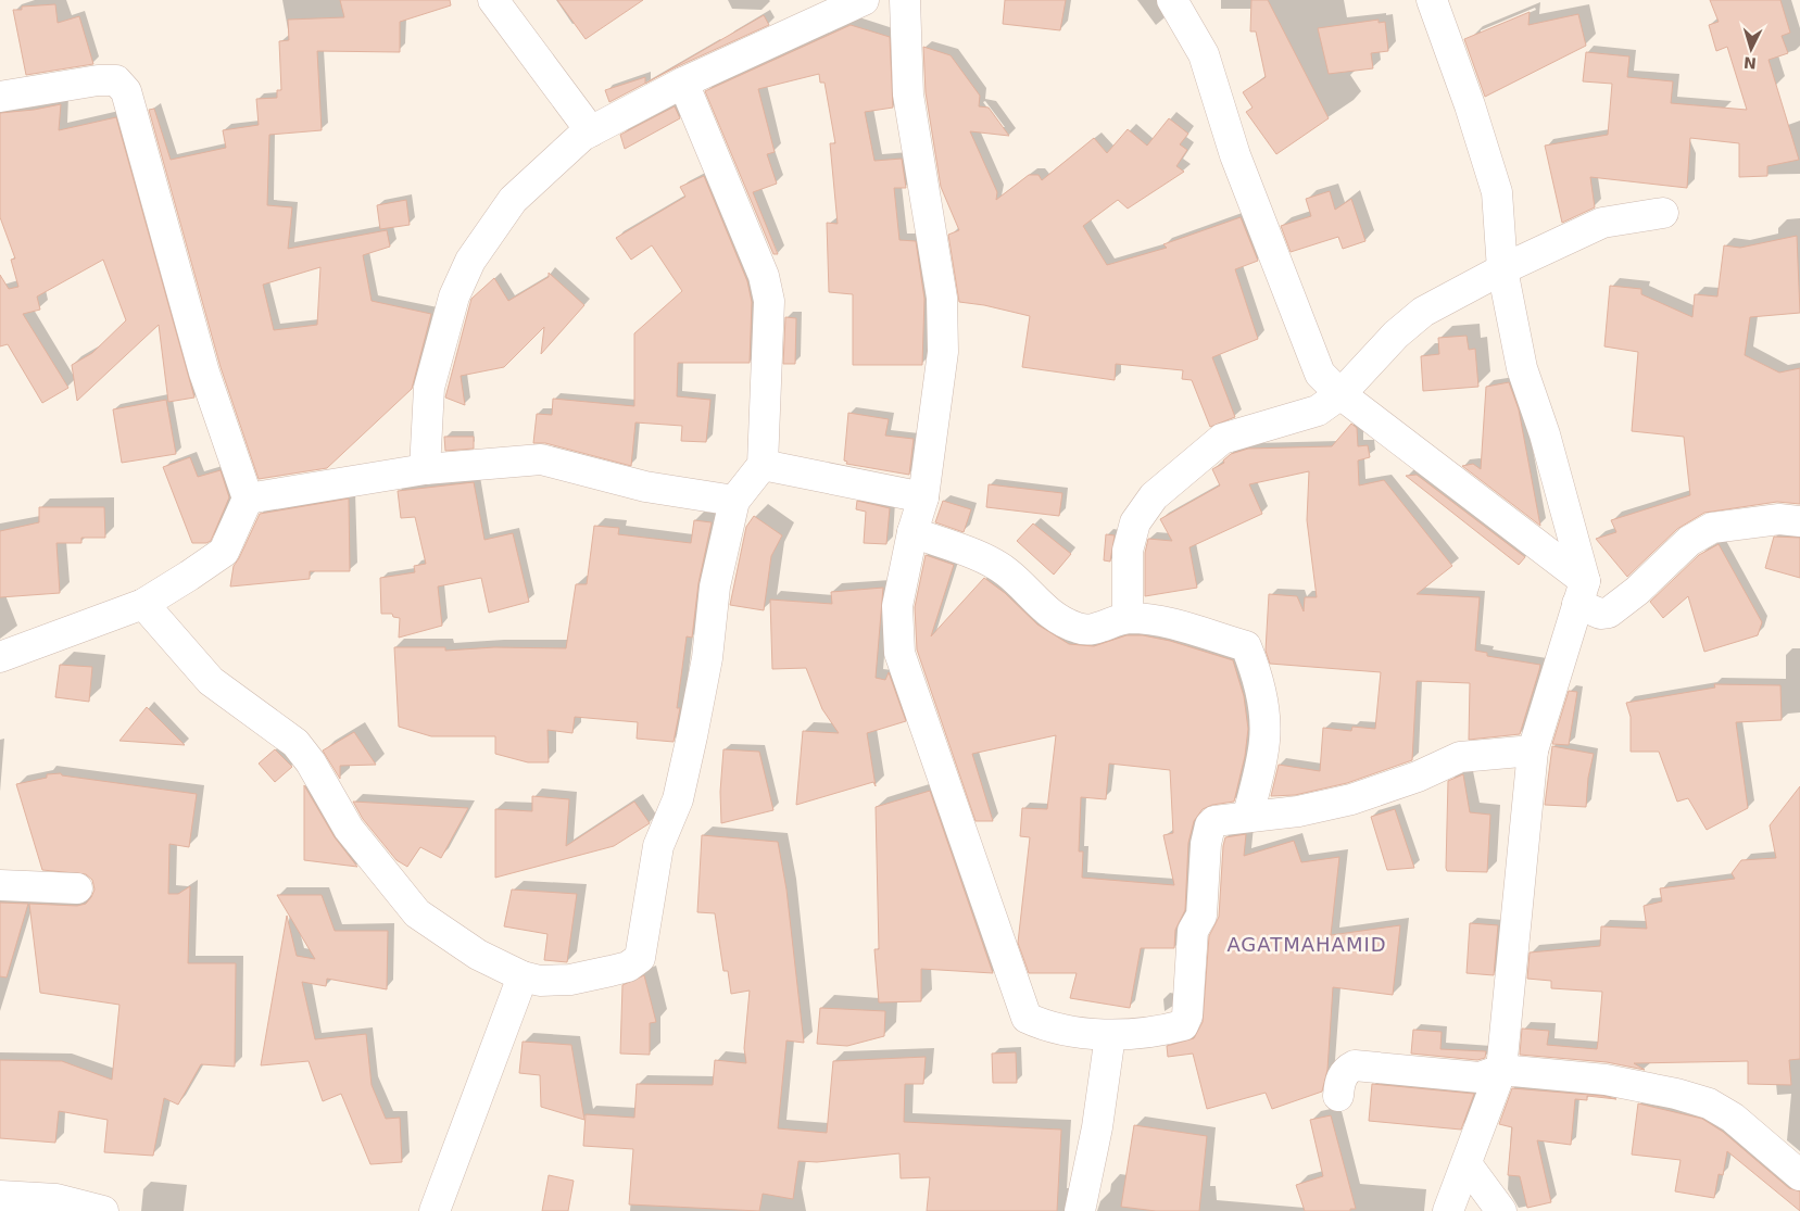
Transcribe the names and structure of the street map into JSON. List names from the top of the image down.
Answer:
{
  "districts": ["AGATMAHAMID"],
  "north": "bottom"
}
